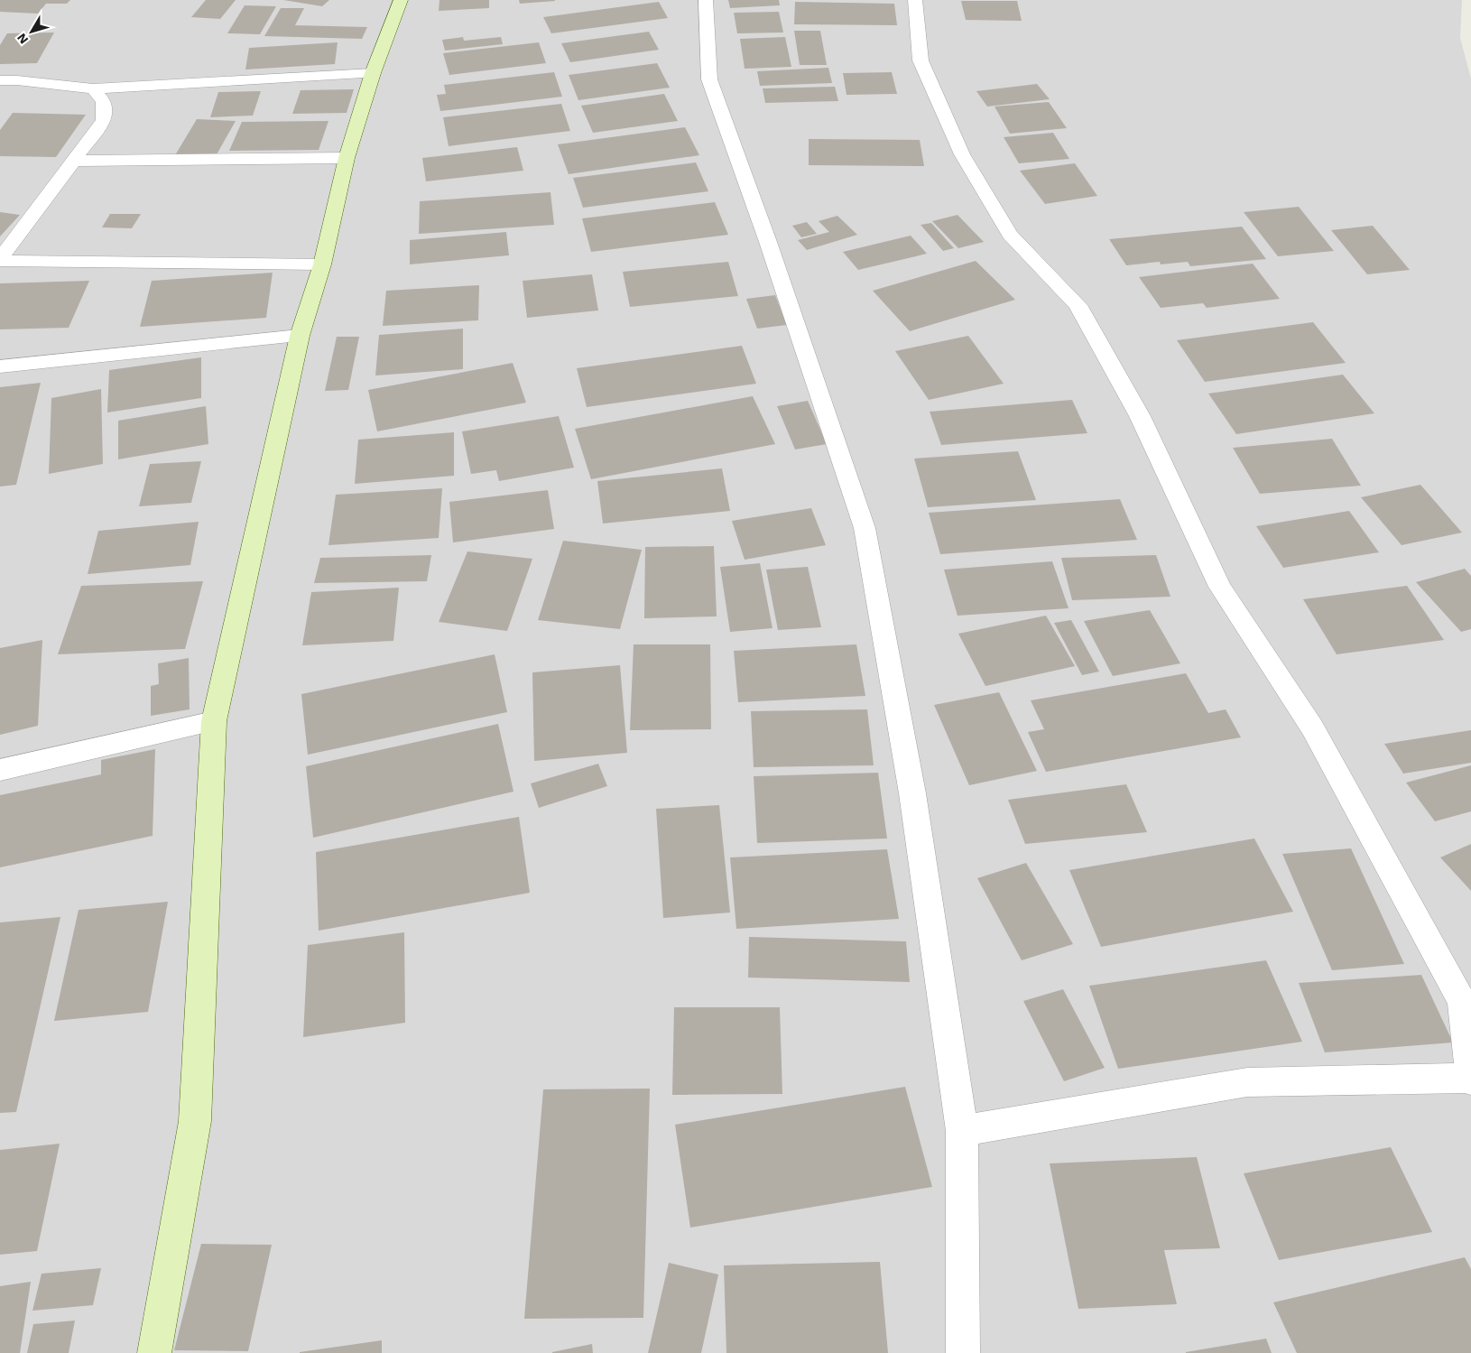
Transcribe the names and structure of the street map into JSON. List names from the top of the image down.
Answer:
{
  "north": "bottom left"
}
